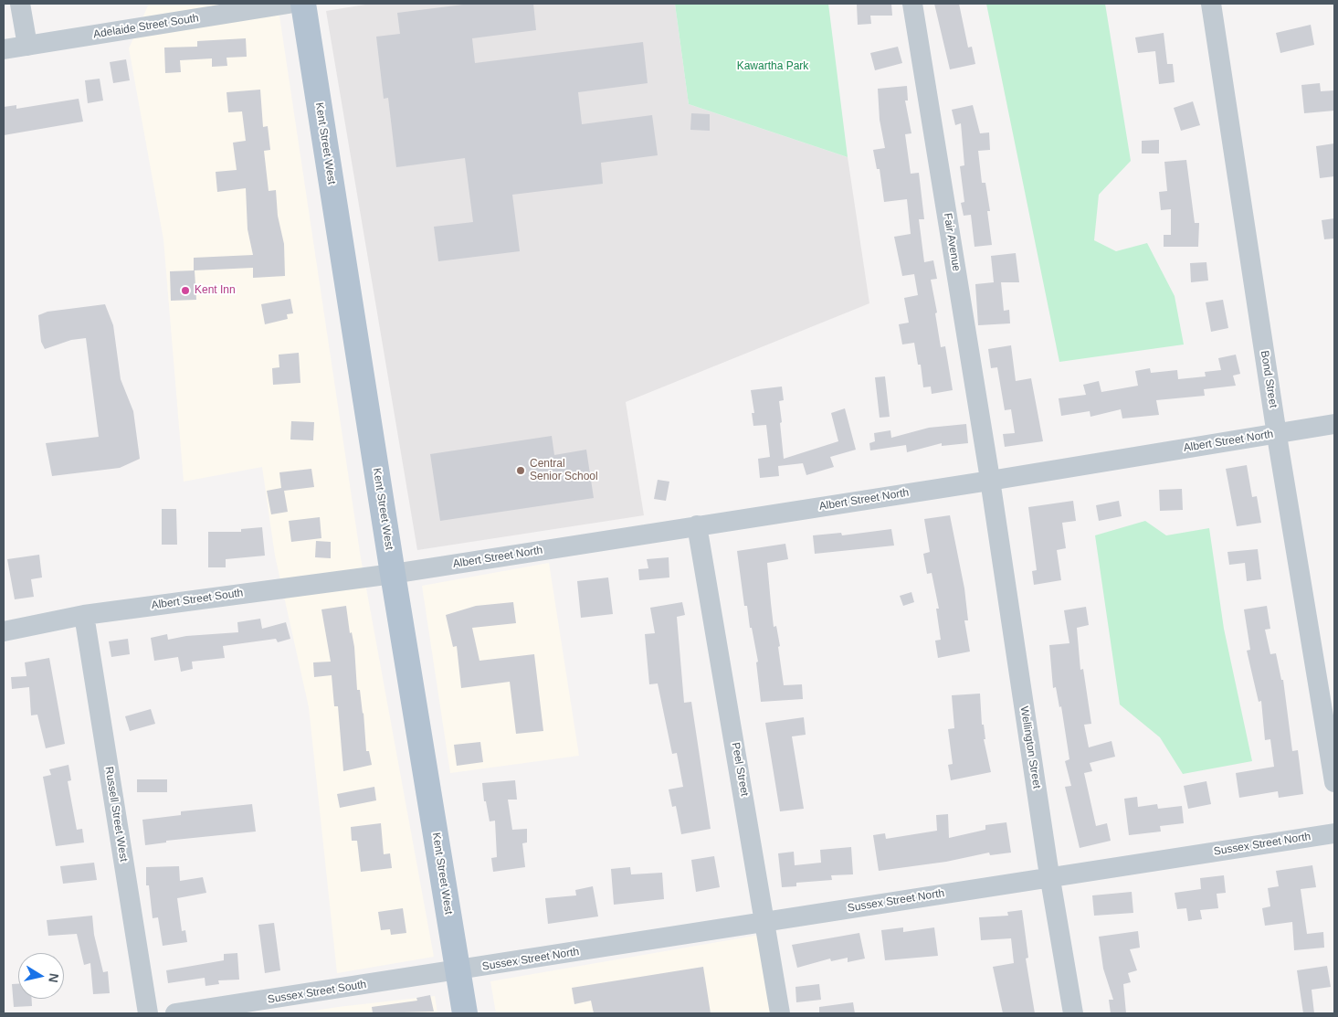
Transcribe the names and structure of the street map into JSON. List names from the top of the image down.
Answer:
{
  "streets": {
    "main road": ["Kent Street West"],
    "street": [
      "Adelaide Street South",
      "Fair Avenue",
      "Bond Street",
      "Albert Street North",
      "Albert Street South",
      "Wellington Street",
      "Peel Street",
      "Russell Street West",
      "Sussex Street North",
      "Sussex Street South"
    ]
  },
  "crossings": [
    ["Kent Street West", "Albert Street North"],
    ["Kent Street West", "Albert Street South"],
    ["Kent Street West", "Sussex Street North"],
    ["Kent Street West", "Sussex Street South"],
    ["Fair Avenue", "Albert Street North"],
    ["Fair Avenue", "Wellington Street"],
    ["Bond Street", "Albert Street North"],
    ["Albert Street North", "Albert Street South"],
    ["Albert Street North", "Wellington Street"],
    ["Albert Street North", "Peel Street"],
    ["Albert Street South", "Russell Street West"],
    ["Wellington Street", "Sussex Street North"],
    ["Peel Street", "Sussex Street North"],
    ["Sussex Street North", "Sussex Street South"]
  ],
  "parks": ["Kawartha Park"],
  "places": ["Kent Inn", "Central Senior School"],
  "north": "right"
}
